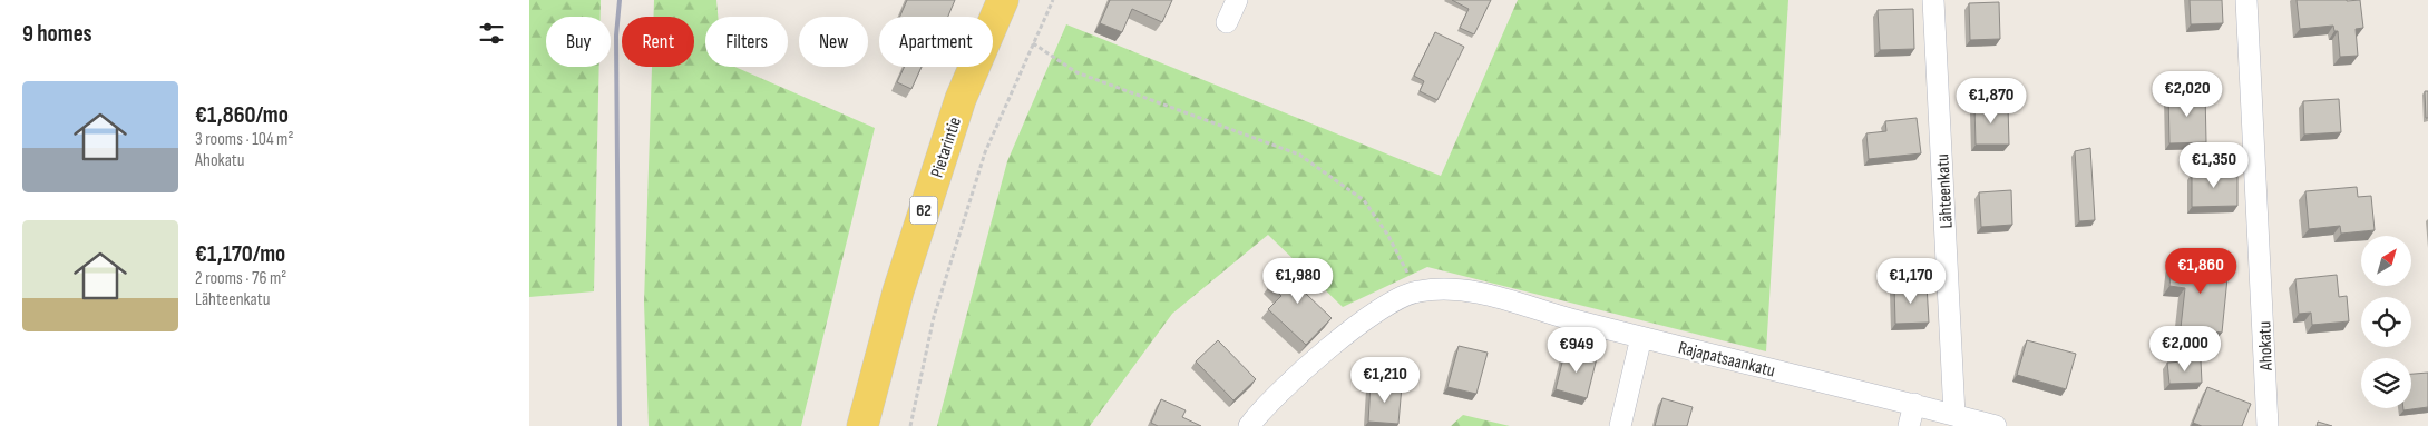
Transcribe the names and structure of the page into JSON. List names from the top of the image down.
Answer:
{
  "streets": {
    "main road": ["Pietarintie", "62"],
    "street": ["Lähteenkatu", "Ahokatu", "Rajapatsaankatu"]
  },
  "crossings": [
    ["Lähteenkatu", "Rajapatsaankatu"]
  ],
  "north": "top right",
  "page": {
    "heading": "9 homes",
    "chip": [
      "Buy",
      "Rent",
      "Filters",
      "New",
      "Apartment"
    ],
    "list": [
      {
        "name": "€1,860/mo",
        "note": "3 rooms · 104 m² · Ahokatu"
      },
      {
        "name": "€1,170/mo",
        "note": "2 rooms · 76 m² · Lähteenkatu"
      }
    ],
    "price": [
      "€2,020",
      "€1,870",
      "€1,350",
      "€1,860",
      "€1,980",
      "€1,170",
      "€2,000",
      "€949",
      "€1,210"
    ]
  }
}
